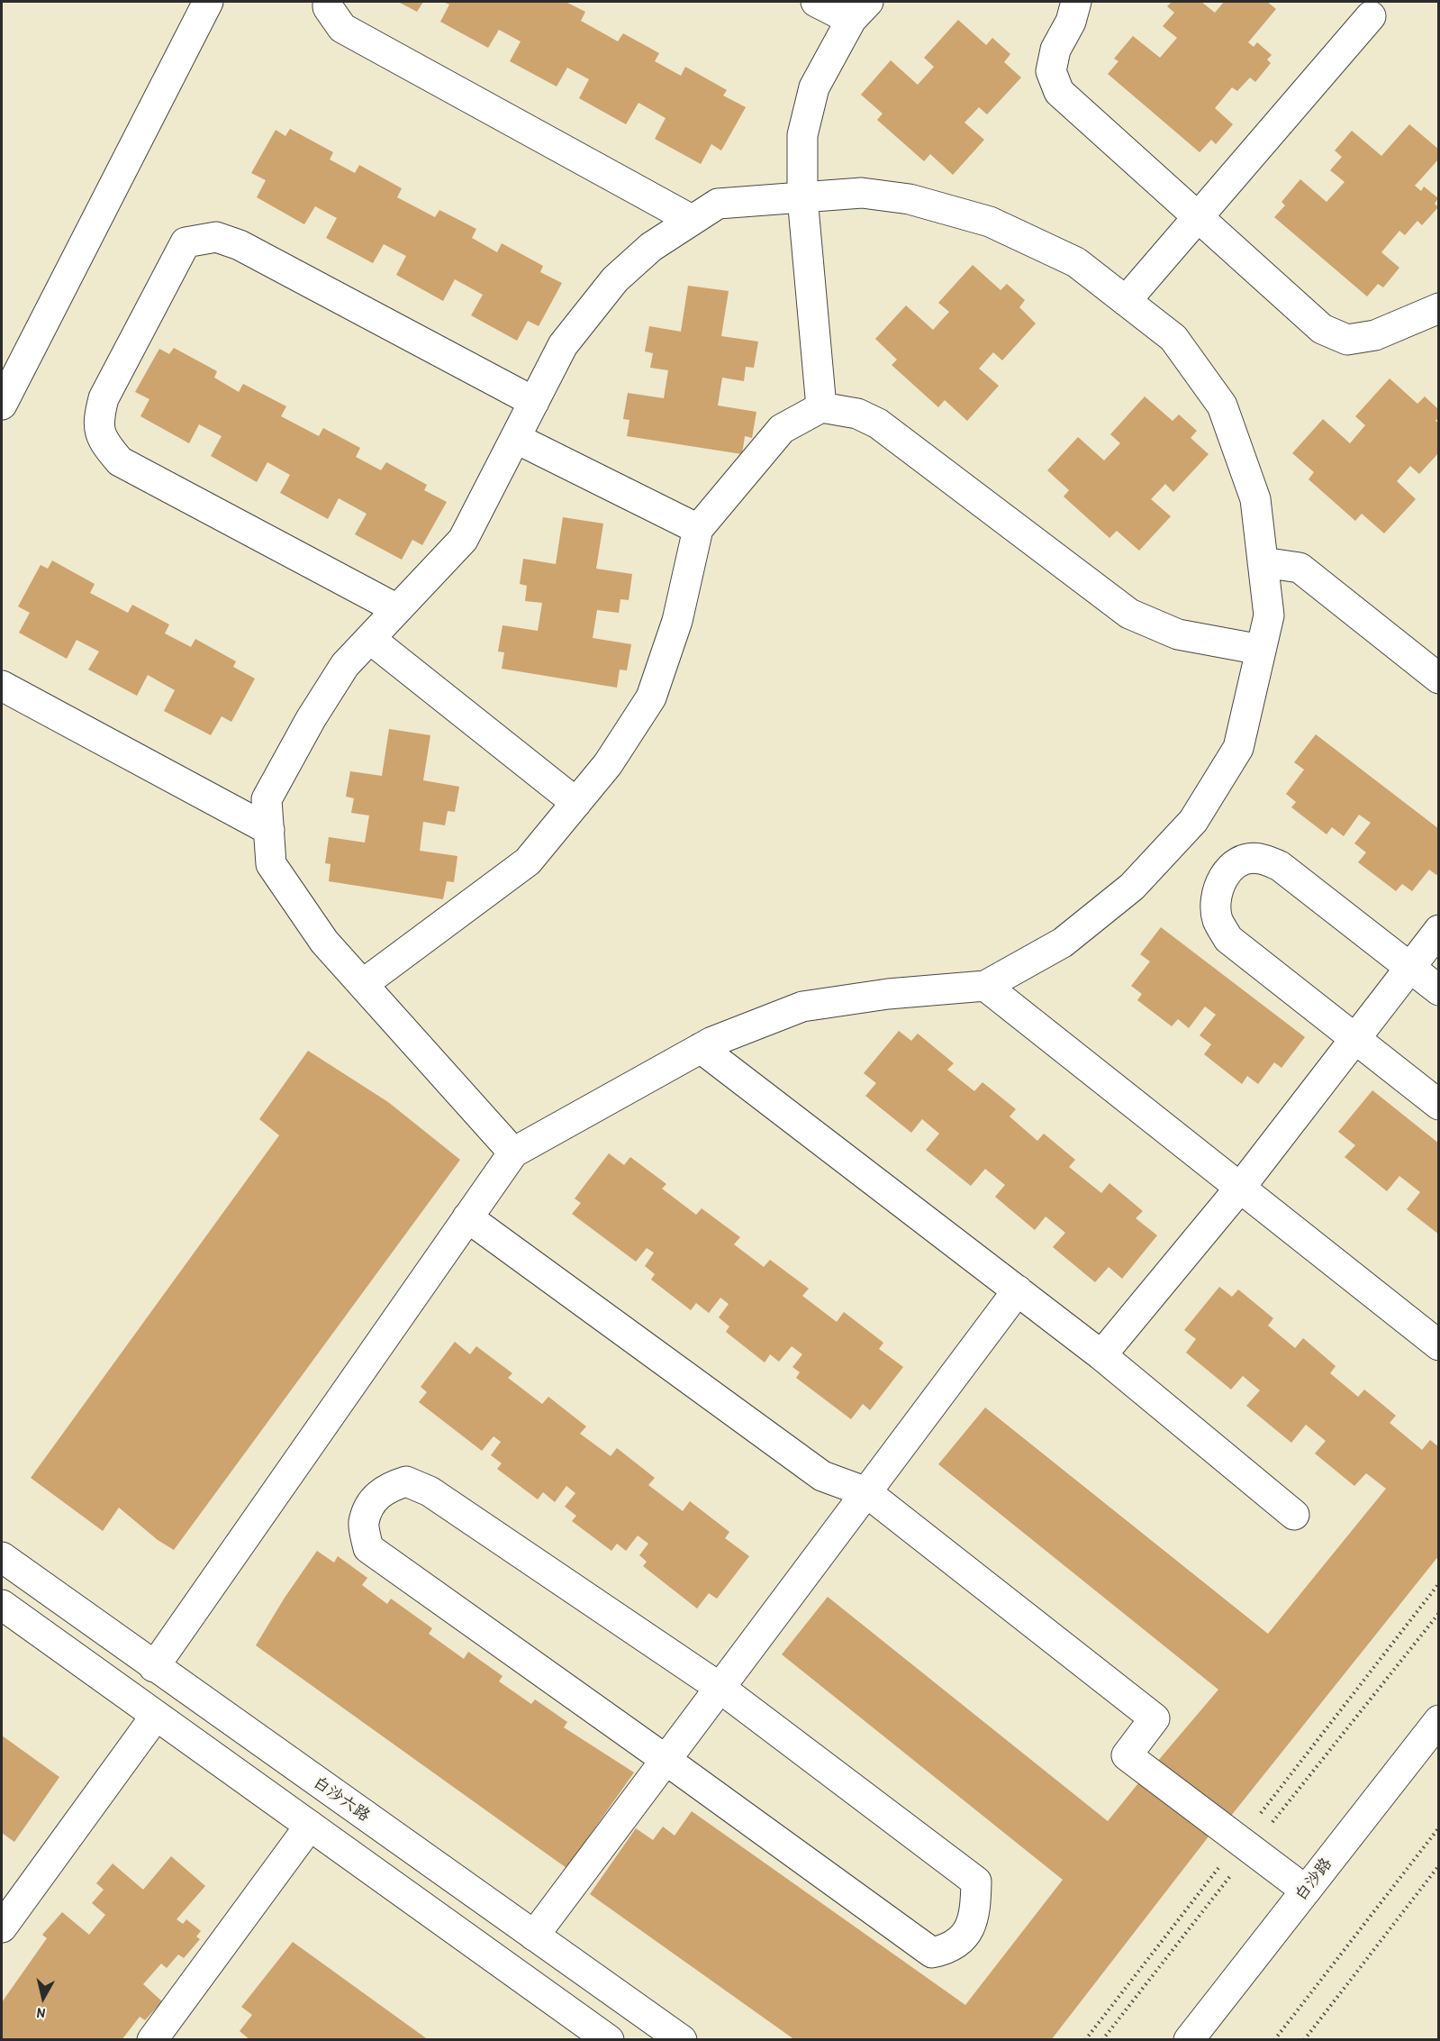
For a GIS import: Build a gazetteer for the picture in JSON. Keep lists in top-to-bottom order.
{
  "streets": {
    "street": ["白沙六路", "白沙路"]
  },
  "north": "bottom"
}
